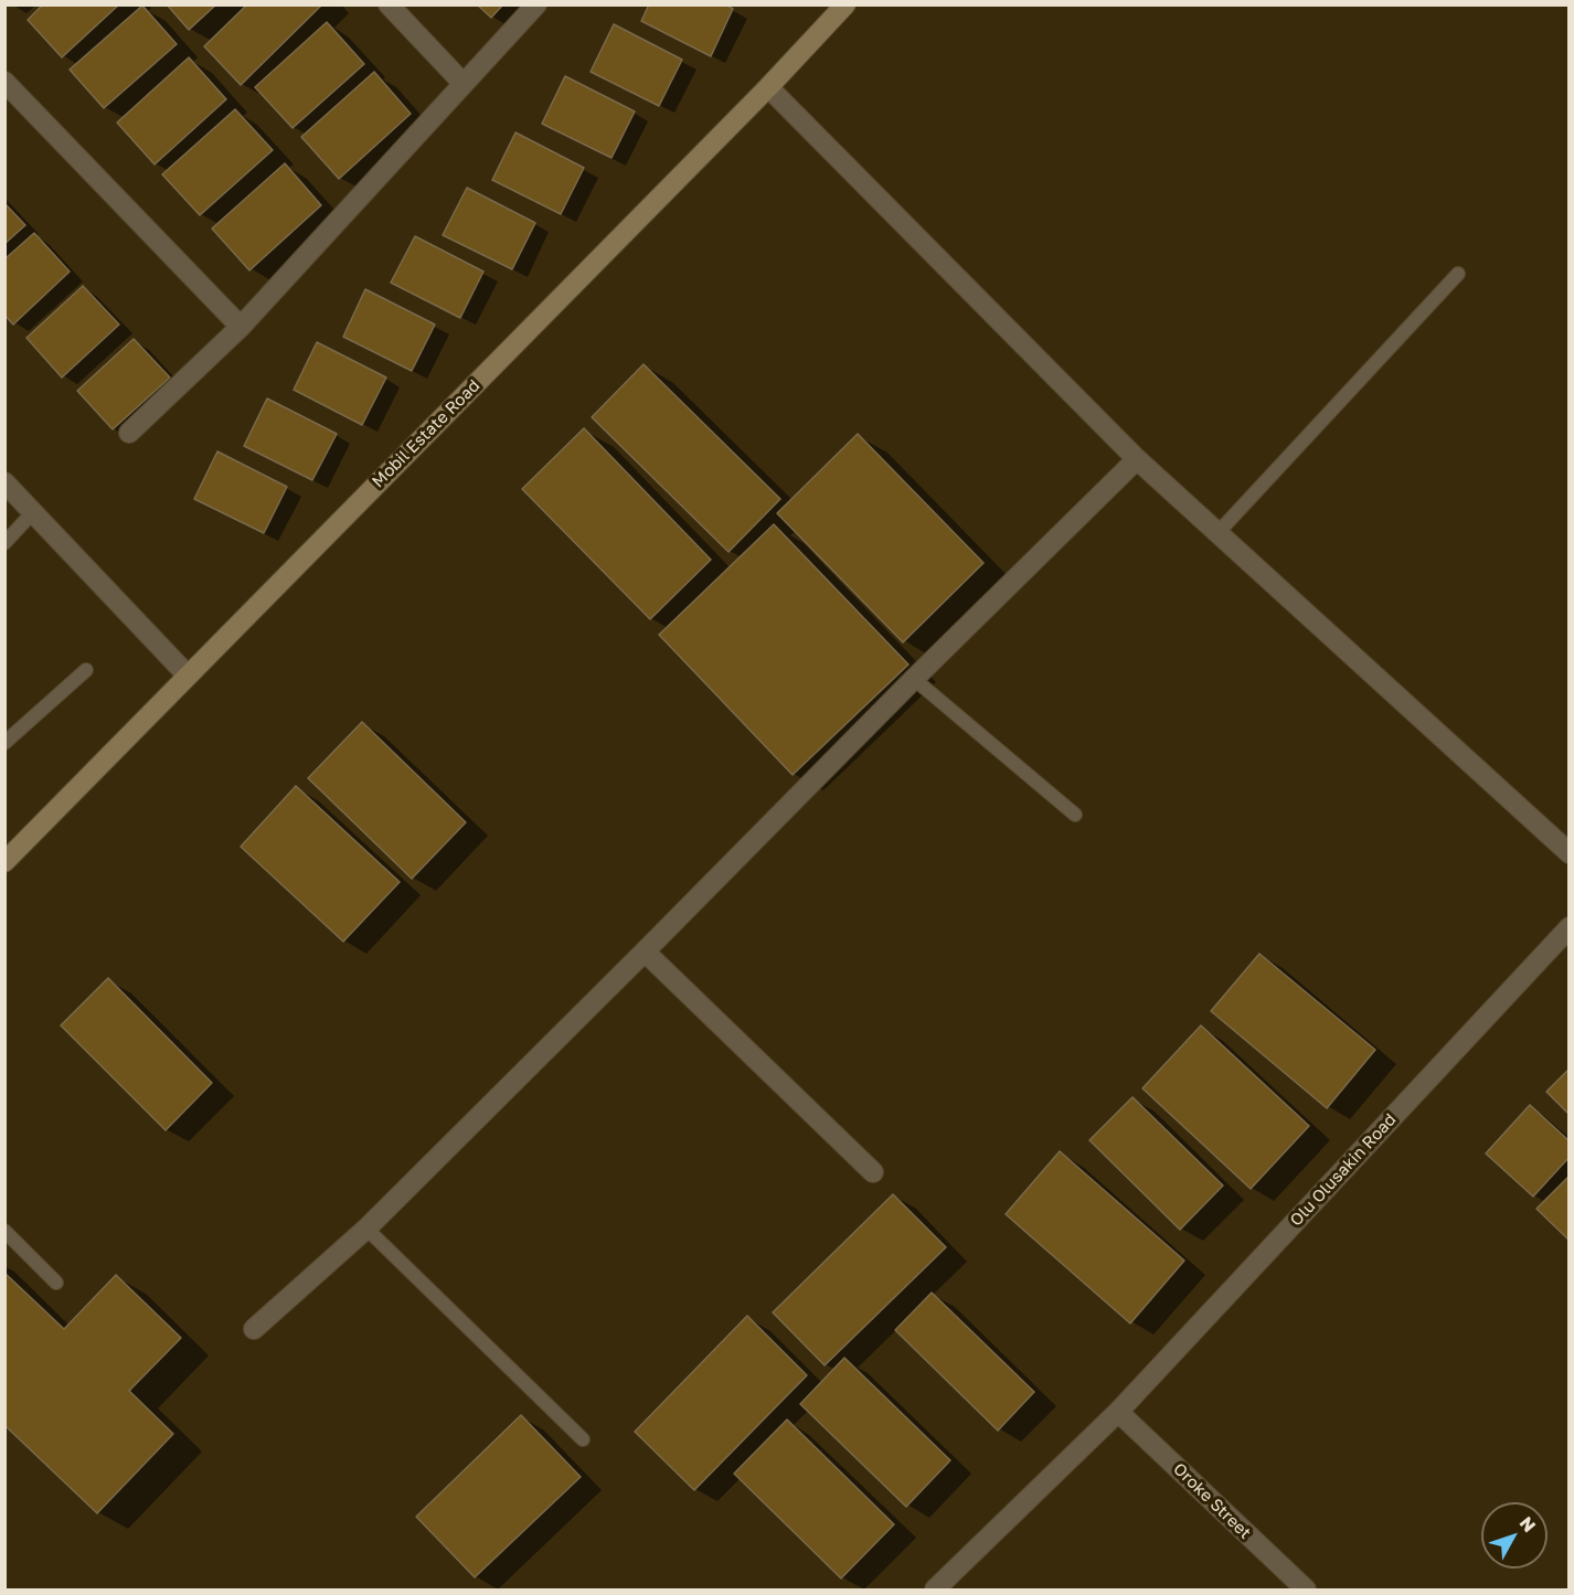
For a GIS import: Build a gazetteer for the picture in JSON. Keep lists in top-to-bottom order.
{
  "streets": {
    "main road": ["Mobil Estate Road"],
    "street": ["Olu Olusakin Road", "Oroke Street"]
  },
  "crossings": [
    ["Olu Olusakin Road", "Oroke Street"]
  ],
  "north": "top right"
}
